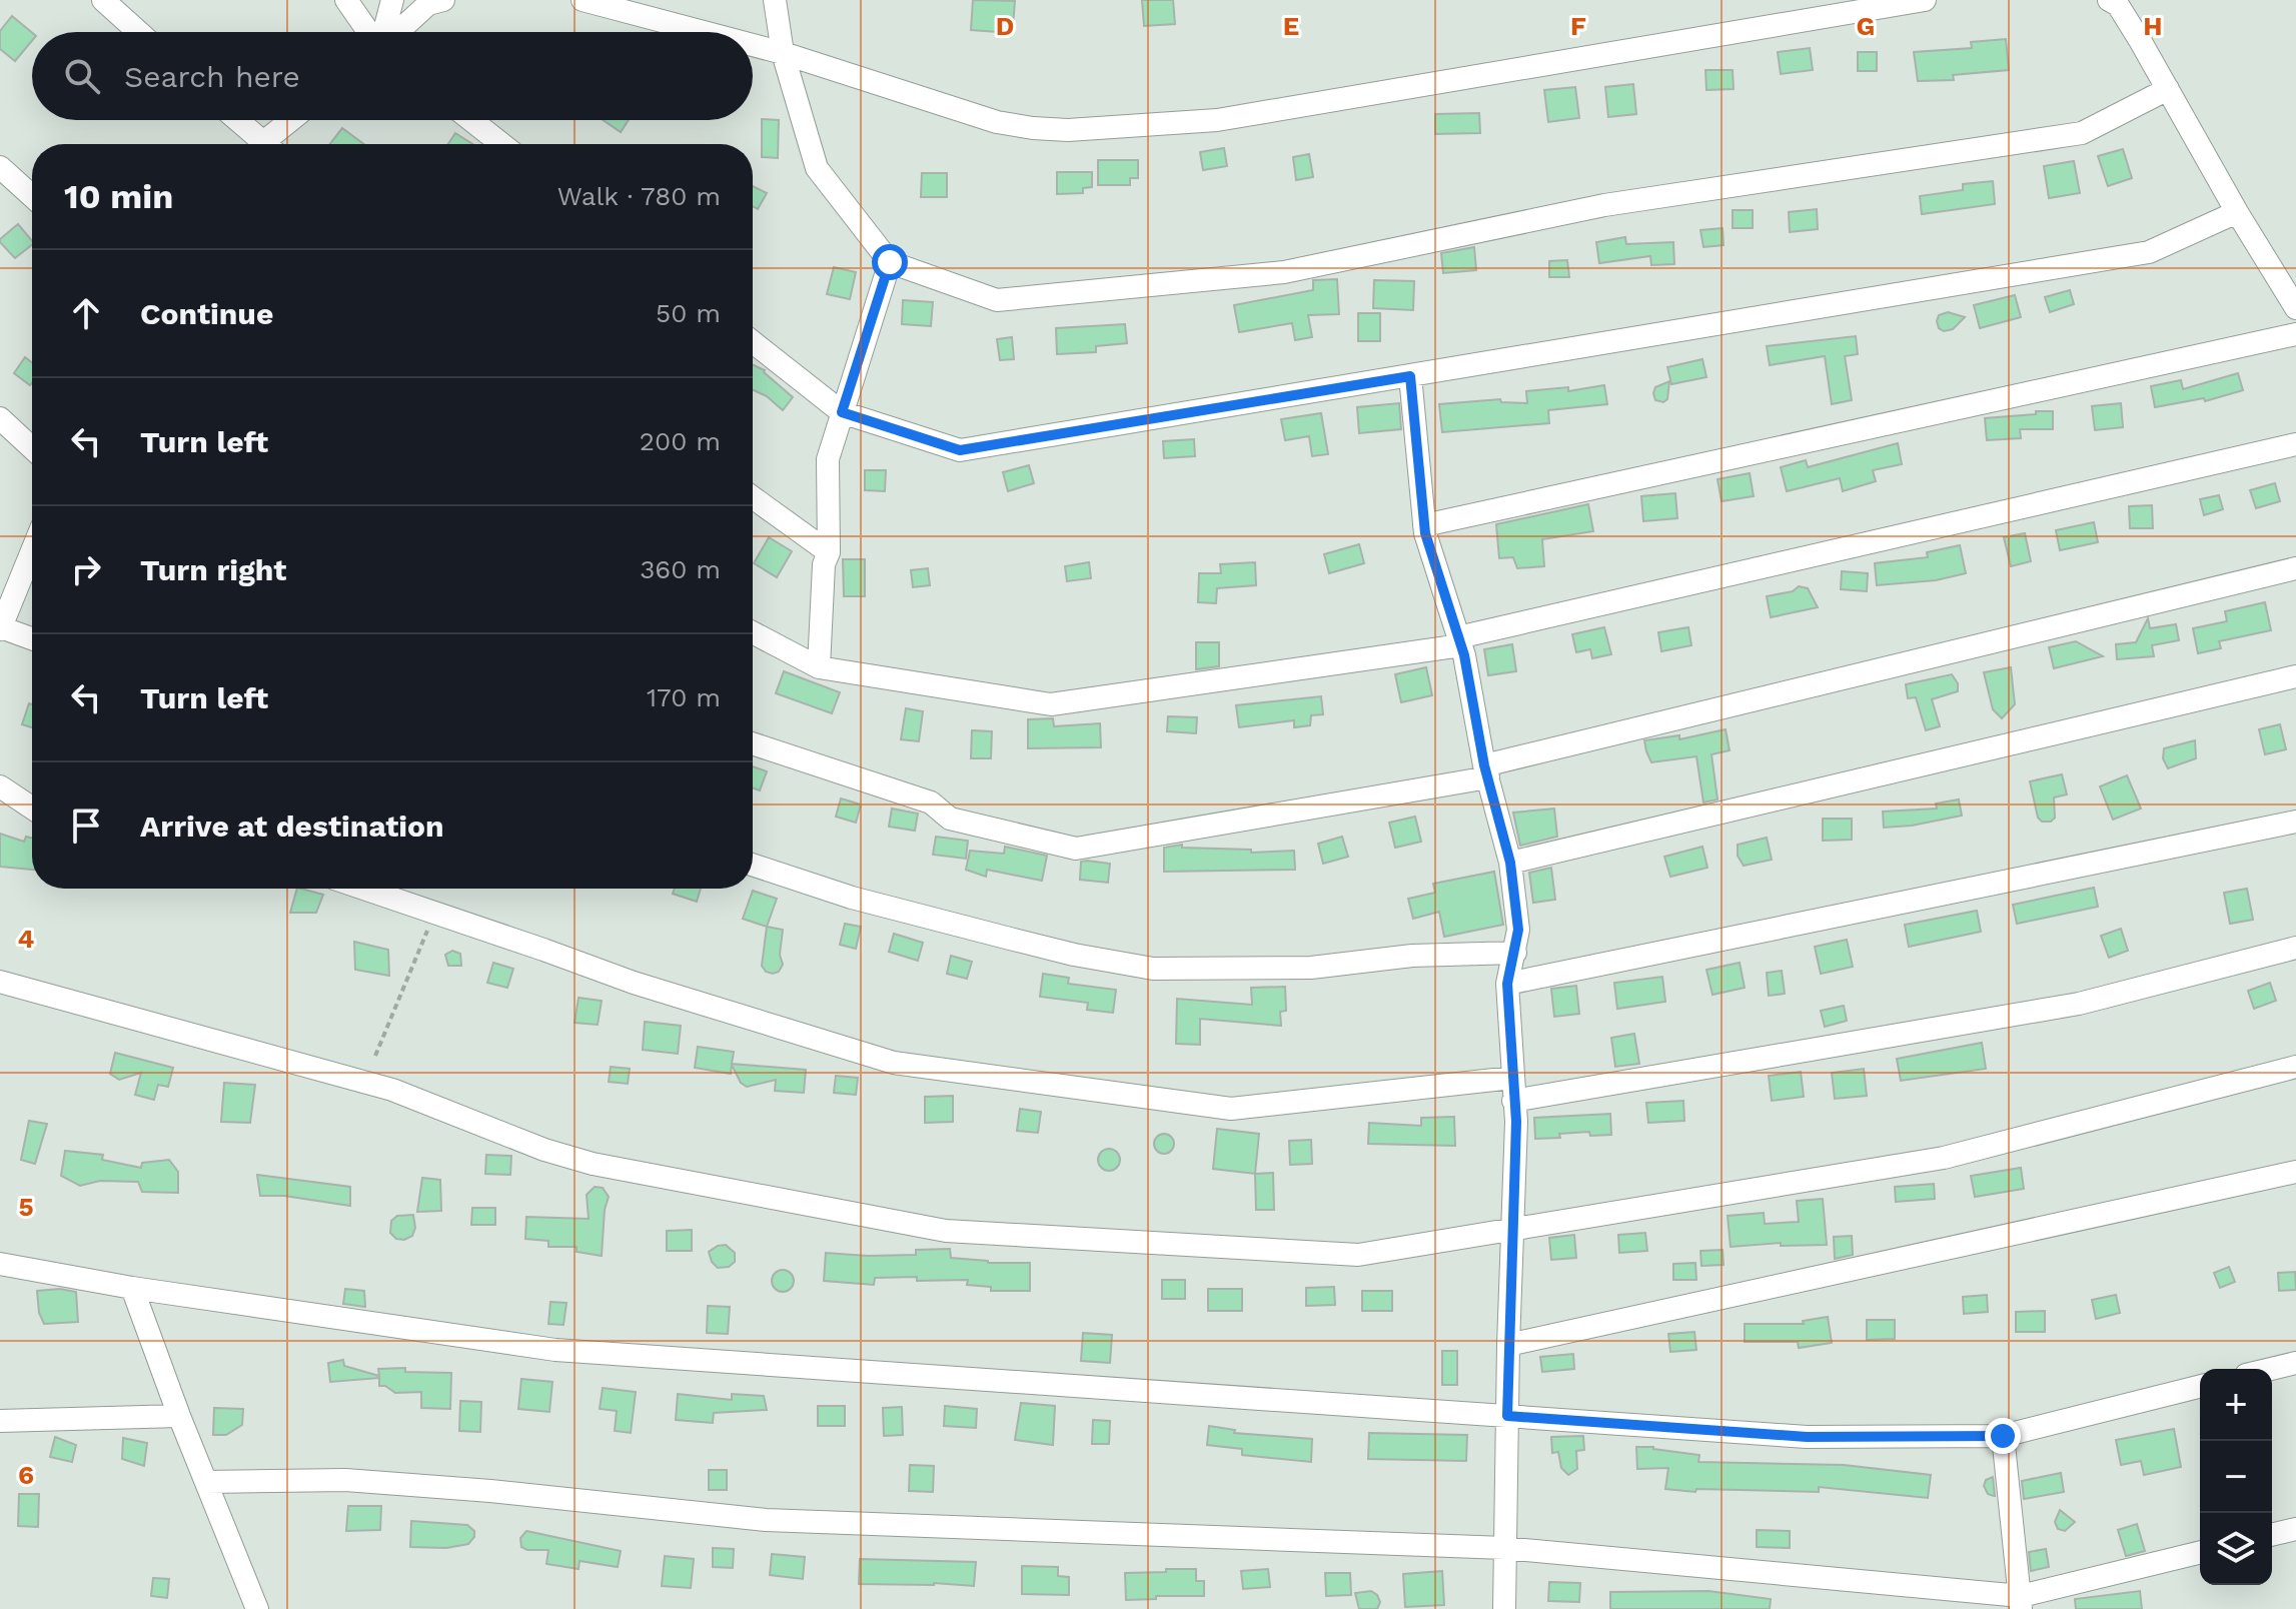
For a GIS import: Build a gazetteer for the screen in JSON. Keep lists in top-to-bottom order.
{
  "page": {
    "search": "Search here",
    "heading": ["10 min", "Walk · 780 m"],
    "list": [
      ["Continue", "50 m"],
      ["Turn left", "200 m"],
      ["Turn right", "360 m"],
      ["Turn left", "170 m"],
      "Arrive at destination"
    ],
    "map_buttons": ["+", "−"]
  },
  "grid": {
    "columns": [
      "D",
      "E",
      "F",
      "G",
      "H"
    ],
    "rows": ["4", "5", "6"]
  }
}
